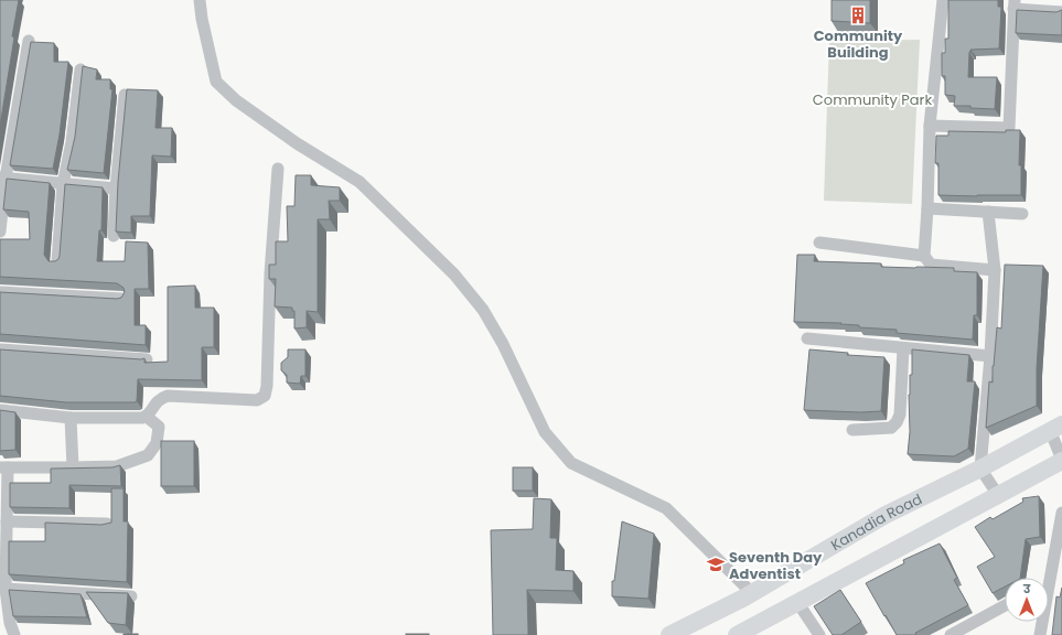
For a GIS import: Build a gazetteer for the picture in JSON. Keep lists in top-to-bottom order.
{
  "streets": {
    "main road": ["Kanadia Road"]
  },
  "parks": ["Community Park"],
  "places": {
    "building": ["Community Building"],
    "school or university": ["Seventh Day Adventist"]
  },
  "north": "top"
}
